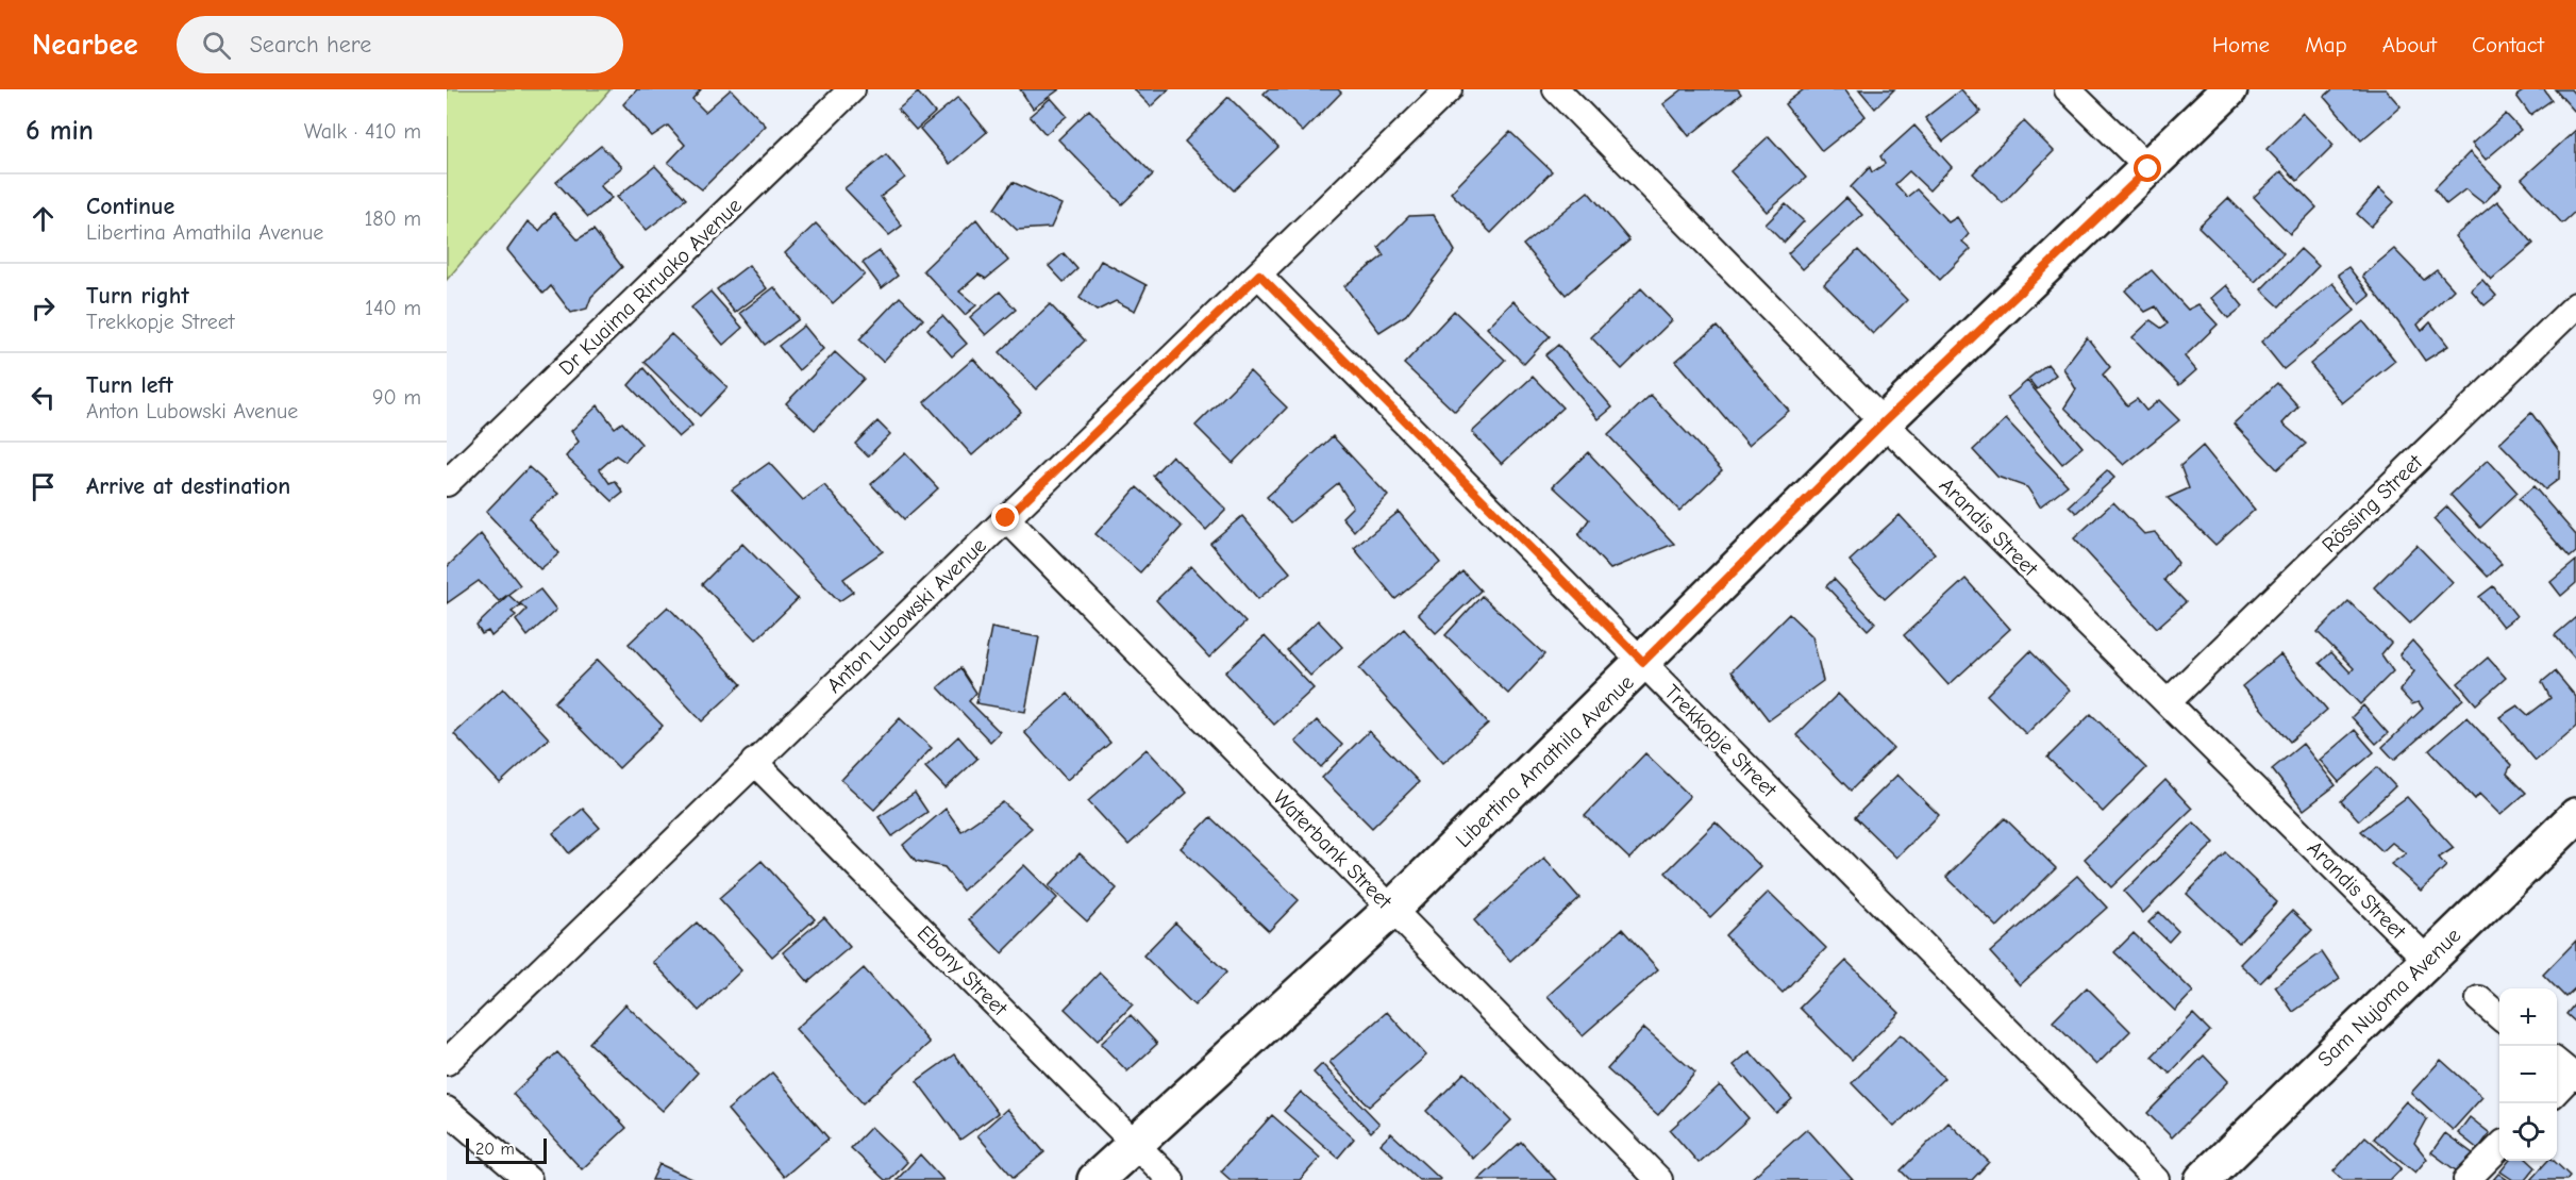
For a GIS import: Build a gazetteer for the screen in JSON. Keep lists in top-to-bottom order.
{
  "streets": {
    "main road": ["Libertina Amathila Avenue", "Sam Nujoma Avenue"],
    "street": [
      "Dr Kuaima Riruako Avenue",
      "Rössing Street",
      "Arandis Street",
      "Anton Lubowski Avenue",
      "Trekkopje Street",
      "Waterbank Street",
      "Ebony Street"
    ]
  },
  "crossings": [
    ["Rössing Street", "Arandis Street"],
    ["Arandis Street", "Libertina Amathila Avenue"],
    ["Arandis Street", "Sam Nujoma Avenue"],
    ["Anton Lubowski Avenue", "Trekkopje Street"],
    ["Anton Lubowski Avenue", "Waterbank Street"],
    ["Anton Lubowski Avenue", "Ebony Street"],
    ["Trekkopje Street", "Libertina Amathila Avenue"],
    ["Libertina Amathila Avenue", "Waterbank Street"],
    ["Libertina Amathila Avenue", "Ebony Street"]
  ],
  "scale_bar": "20 m",
  "page": {
    "header": "Nearbee",
    "search": "Search here",
    "nav": [
      "Home",
      "Map",
      "About",
      "Contact"
    ],
    "heading": ["6 min", "Walk · 410 m"],
    "list": [
      ["Continue", "Libertina Amathila Avenue", "180 m"],
      ["Turn right", "Trekkopje Street", "140 m"],
      ["Turn left", "Anton Lubowski Avenue", "90 m"],
      "Arrive at destination"
    ],
    "map_buttons": ["+", "−"],
    "scale": "20 m"
  }
}
